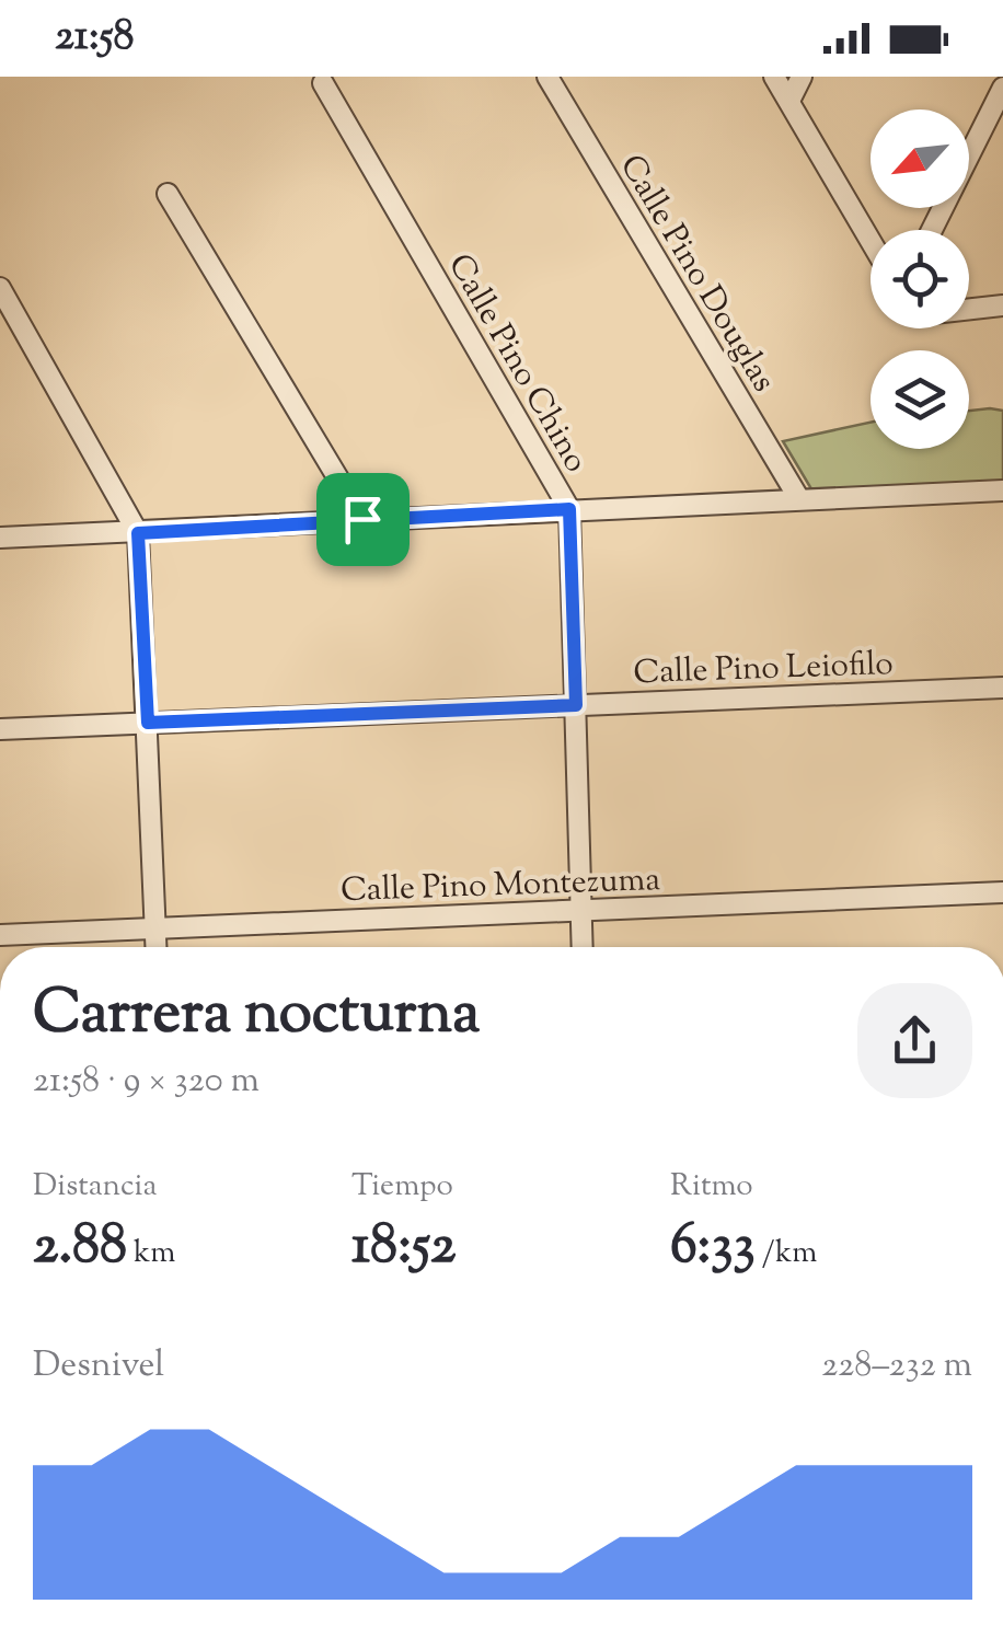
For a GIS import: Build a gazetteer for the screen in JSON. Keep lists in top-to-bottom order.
{
  "streets": {
    "street": [
      "Calle Pino Douglas",
      "Calle Pino Chino",
      "Calle Pino Leiofilo",
      "Calle Pino Montezuma"
    ]
  },
  "crossings": [
    ["Calle Pino Chino", "Calle Pino Leiofilo"],
    ["Calle Pino Chino", "Calle Pino Montezuma"]
  ],
  "north": "bottom left",
  "page": {
    "status": "21:58",
    "heading": ["Carrera nocturna", "21:58 · 9 × 320 m"],
    "stats": [
      ["Distancia", "2.88 km"],
      ["Tiempo", "18:52"],
      ["Ritmo", "6:33 /km"]
    ],
    "chart": ["Desnivel", "228–232 m"]
  }
}
